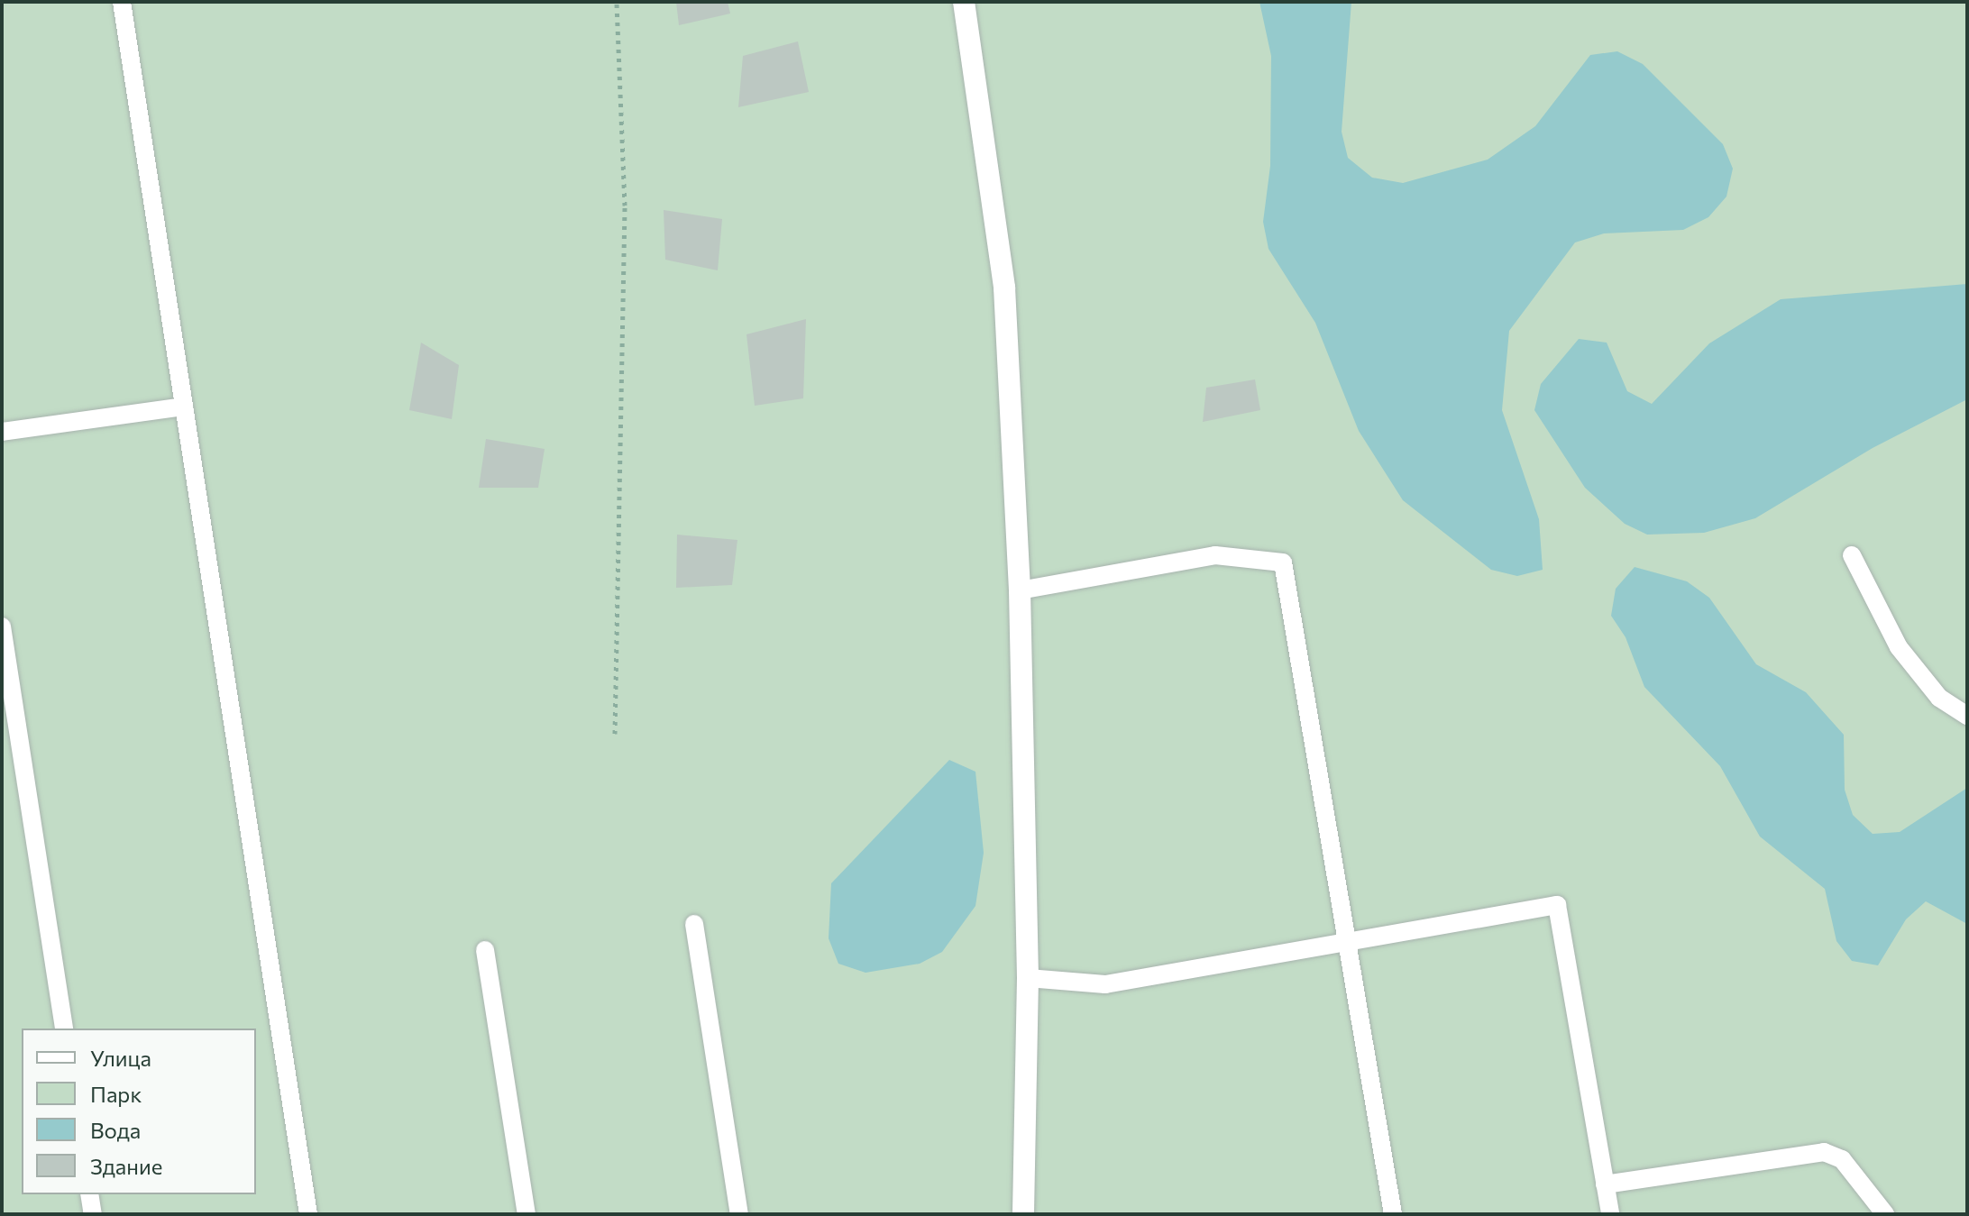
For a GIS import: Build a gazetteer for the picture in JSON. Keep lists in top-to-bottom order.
{
  "legend": [
    "Улица",
    "Парк",
    "Вода",
    "Здание"
  ]
}
